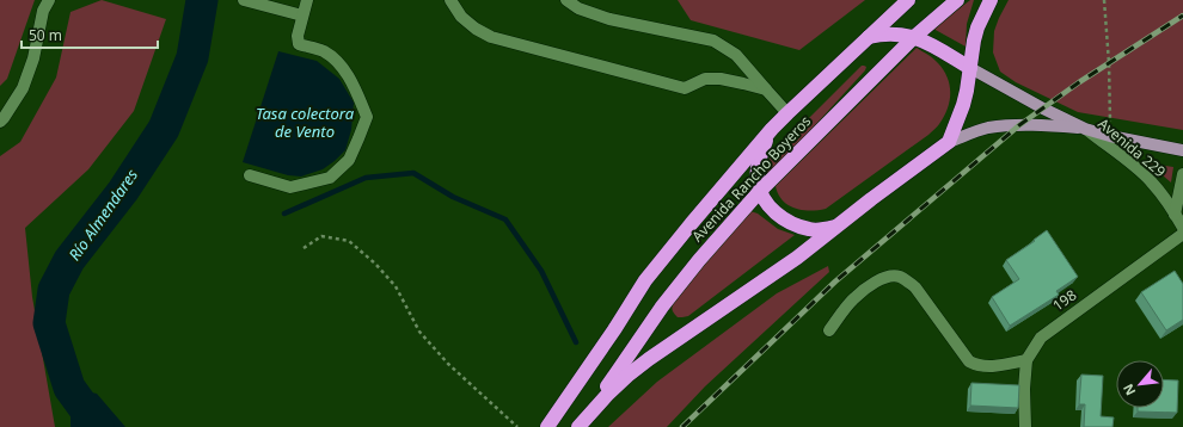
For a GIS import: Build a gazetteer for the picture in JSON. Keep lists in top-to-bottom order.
{
  "streets": {
    "highway": ["Avenida Rancho Boyeros"],
    "street": ["Avenida 229", "198"]
  },
  "water": ["Tasa colectora de Vento", "Río Almendares"],
  "scale_bar": "50 m",
  "north": "bottom left"
}
